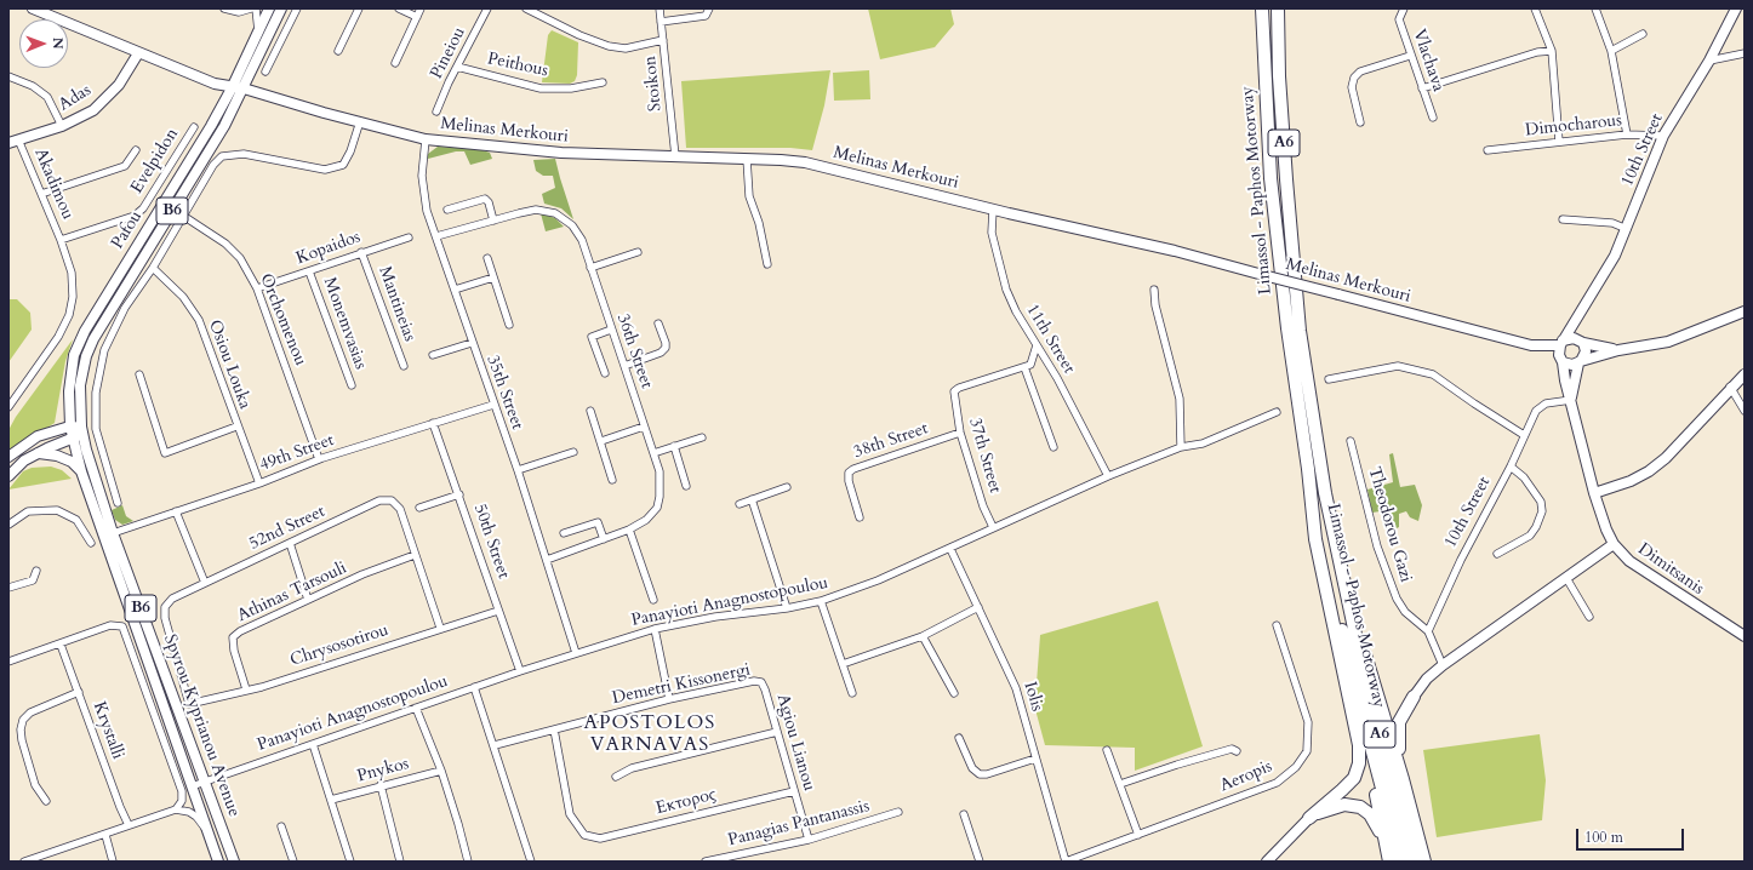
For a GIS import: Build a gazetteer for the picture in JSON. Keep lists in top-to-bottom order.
{
  "streets": {
    "highway": ["A6", "Limassol - Paphos Motorway"],
    "main road": [
      "Adas",
      "Melinas Merkouri",
      "10th Street",
      "B6",
      "Pafou",
      "Dimitsanis",
      "Spyrou Kyprianou Avenue"
    ],
    "street": [
      "Pineiou",
      "Vlachava",
      "Peithous",
      "Stoikon",
      "Dimocharous",
      "Evelpidon",
      "Akadimou",
      "Kopaidos",
      "Mantineias",
      "Orchomenou",
      "Monemvasias",
      "11th Street",
      "36th Street",
      "Osiou Louka",
      "35th Street",
      "38th Street",
      "49th Street",
      "37th Street",
      "Theodorou Gazi",
      "52nd Street",
      "50th Street",
      "Athinas Tarsouli",
      "Panayioti Anagnostopoulou",
      "Chrysosotirou",
      "Demetri Kissonergi",
      "Iolis",
      "Krystalli",
      "Agiou Lianou",
      "Pnykos",
      "Aeropis",
      "Εκτορος",
      "Panagias Pantanassis"
    ]
  },
  "crossings": [
    ["Pineiou", "Peithous"],
    ["Stoikon", "Melinas Merkouri"],
    ["Adas", "Melinas Merkouri"],
    ["Adas", "Akadimou"],
    ["Dimocharous", "10th Street"],
    ["Melinas Merkouri", "10th Street"],
    ["Melinas Merkouri", "Pafou"],
    ["Melinas Merkouri", "11th Street"],
    ["Melinas Merkouri", "35th Street"],
    ["Melinas Merkouri", "Dimitsanis"],
    ["A6", "Limassol - Paphos Motorway"],
    ["10th Street", "Theodorou Gazi"],
    ["10th Street", "Dimitsanis"],
    ["Evelpidon", "Akadimou"],
    ["Pafou", "Spyrou Kyprianou Avenue"],
    ["Kopaidos", "Mantineias"],
    ["Kopaidos", "Orchomenou"],
    ["Kopaidos", "Monemvasias"],
    ["Orchomenou", "49th Street"],
    ["11th Street", "Panayioti Anagnostopoulou"],
    ["36th Street", "35th Street"],
    ["Osiou Louka", "49th Street"],
    ["35th Street", "49th Street"],
    ["35th Street", "Panayioti Anagnostopoulou"],
    ["38th Street", "37th Street"],
    ["49th Street", "50th Street"],
    ["49th Street", "Spyrou Kyprianou Avenue"],
    ["37th Street", "Panayioti Anagnostopoulou"],
    ["52nd Street", "Athinas Tarsouli"],
    ["52nd Street", "Chrysosotirou"],
    ["50th Street", "Panayioti Anagnostopoulou"],
    ["50th Street", "Chrysosotirou"],
    ["Athinas Tarsouli", "Chrysosotirou"],
    ["Panayioti Anagnostopoulou", "Iolis"],
    ["Panayioti Anagnostopoulou", "Spyrou Kyprianou Avenue"],
    ["Demetri Kissonergi", "Agiou Lianou"],
    ["Demetri Kissonergi", "Εκτορος"],
    ["Iolis", "Aeropis"],
    ["Agiou Lianou", "Εκτορος"],
    ["Agiou Lianou", "Panagias Pantanassis"]
  ],
  "districts": ["APOSTOLOS VARNAVAS"],
  "scale_bar": "100 m",
  "north": "right"
}
